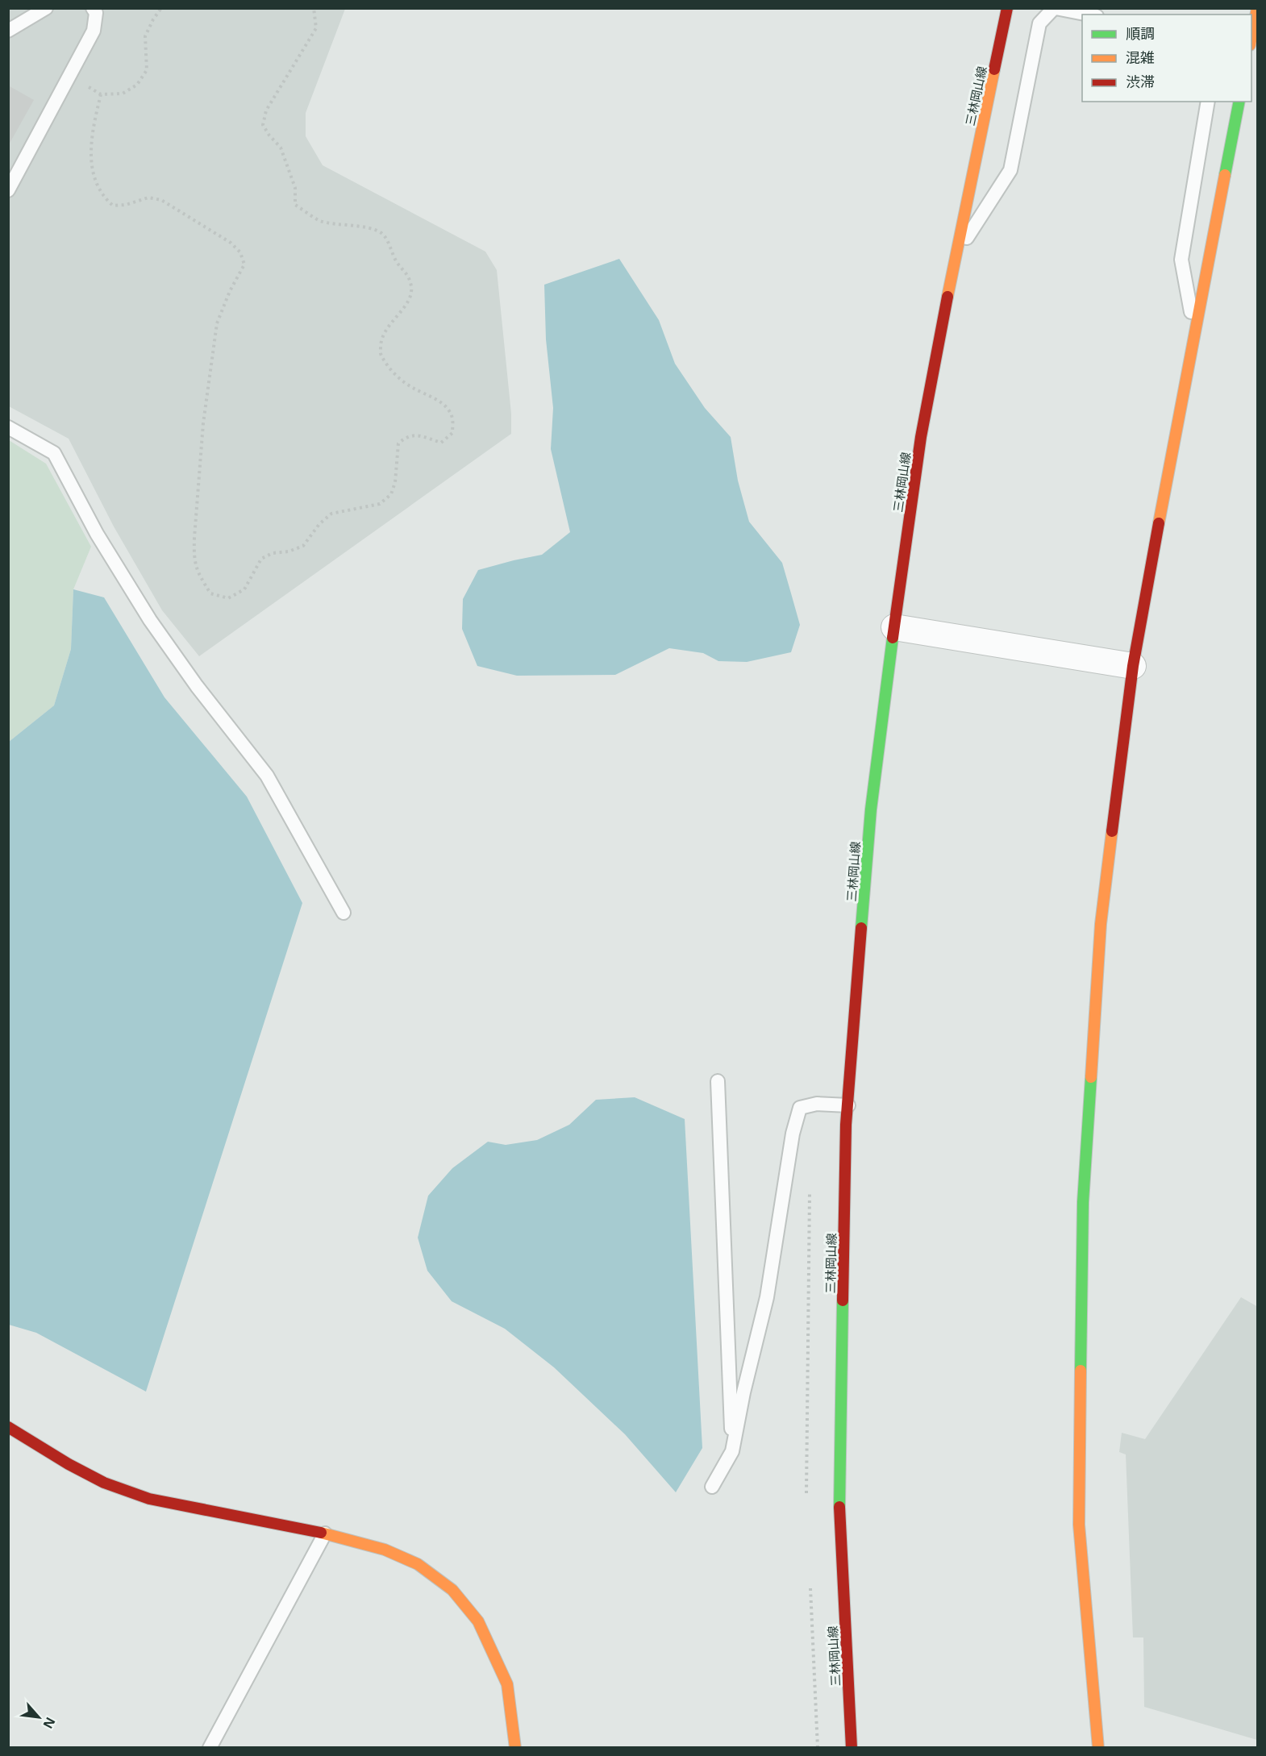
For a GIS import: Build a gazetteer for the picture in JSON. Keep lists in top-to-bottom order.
{
  "streets": {
    "main road": ["三林岡山線"]
  },
  "legend": ["順調", "混雑", "渋滞"],
  "north": "bottom right"
}
